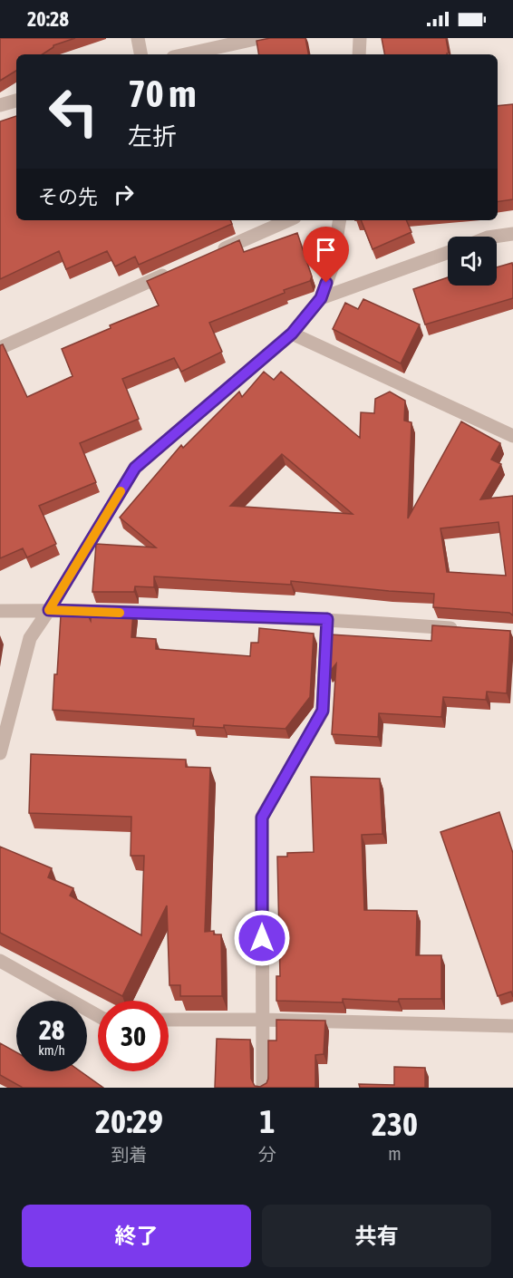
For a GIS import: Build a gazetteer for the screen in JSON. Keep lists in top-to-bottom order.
{
  "page": {
    "status": "20:28",
    "turn": ["70 m", "左折"],
    "then": "その先",
    "speed": "28 km/h",
    "limit": "30",
    "eta": [
      "20:29",
      "到着",
      "1",
      "分",
      "230",
      "m"
    ],
    "buttons": ["終了", "共有"]
  }
}
